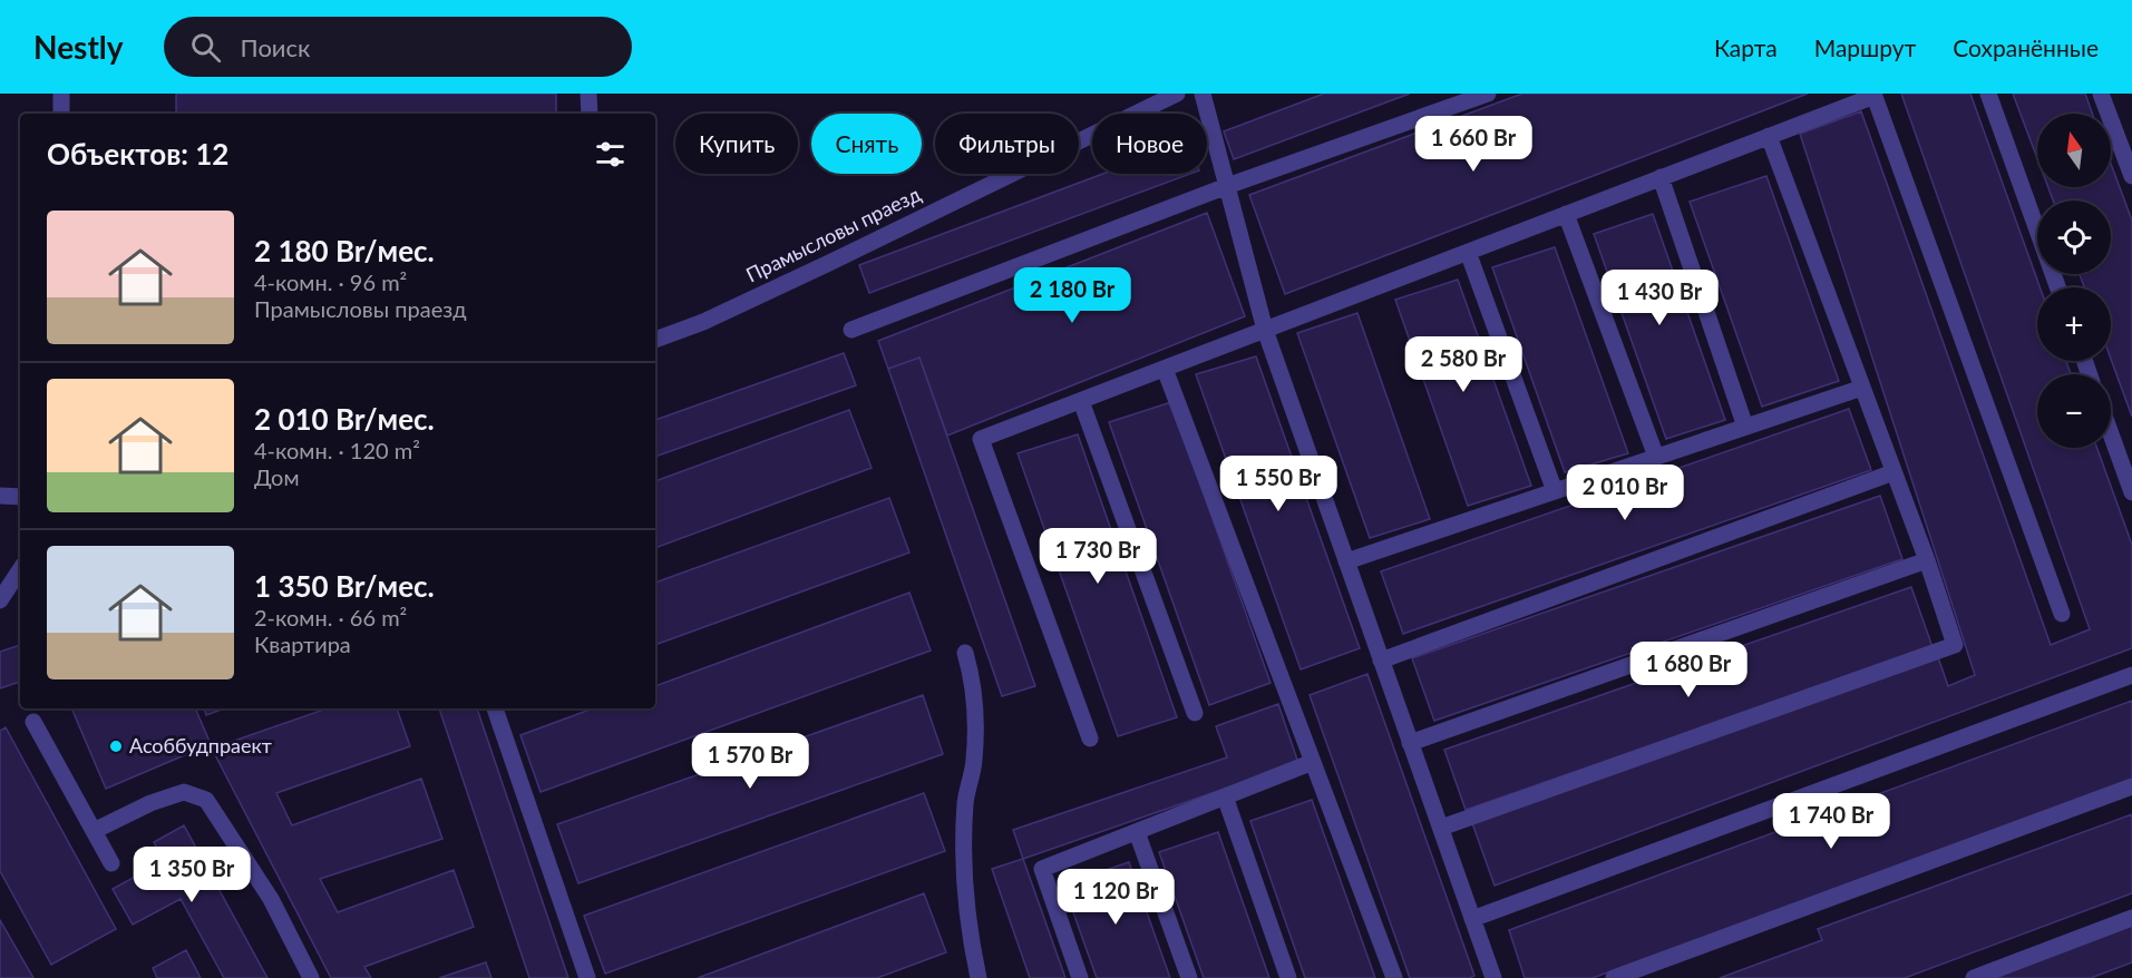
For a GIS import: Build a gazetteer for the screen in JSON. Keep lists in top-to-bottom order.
{
  "streets": {
    "street": ["Прамысловы праезд"]
  },
  "places": ["Асоббудпраект"],
  "north": "top",
  "page": {
    "header": "Nestly",
    "search": "Поиск",
    "nav": ["Карта", "Маршрут", "Сохранённые"],
    "map_buttons": ["+", "−"],
    "chip": [
      "Купить",
      "Снять",
      "Фильтры",
      "Новое"
    ],
    "heading": "Объектов: 12",
    "price": [
      "1 660 Br",
      "2 180 Br",
      "1 430 Br",
      "2 580 Br",
      "1 550 Br",
      "2 010 Br",
      "1 730 Br",
      "1 680 Br",
      "1 570 Br",
      "1 740 Br",
      "1 350 Br",
      "1 120 Br"
    ],
    "list": [
      {
        "name": "2 180 Br/мес.",
        "note": "4-комн. · 96 m² · Прамысловы праезд"
      },
      {
        "name": "2 010 Br/мес.",
        "note": "4-комн. · 120 m² · Дом"
      },
      {
        "name": "1 350 Br/мес.",
        "note": "2-комн. · 66 m² · Квартира"
      }
    ]
  }
}
